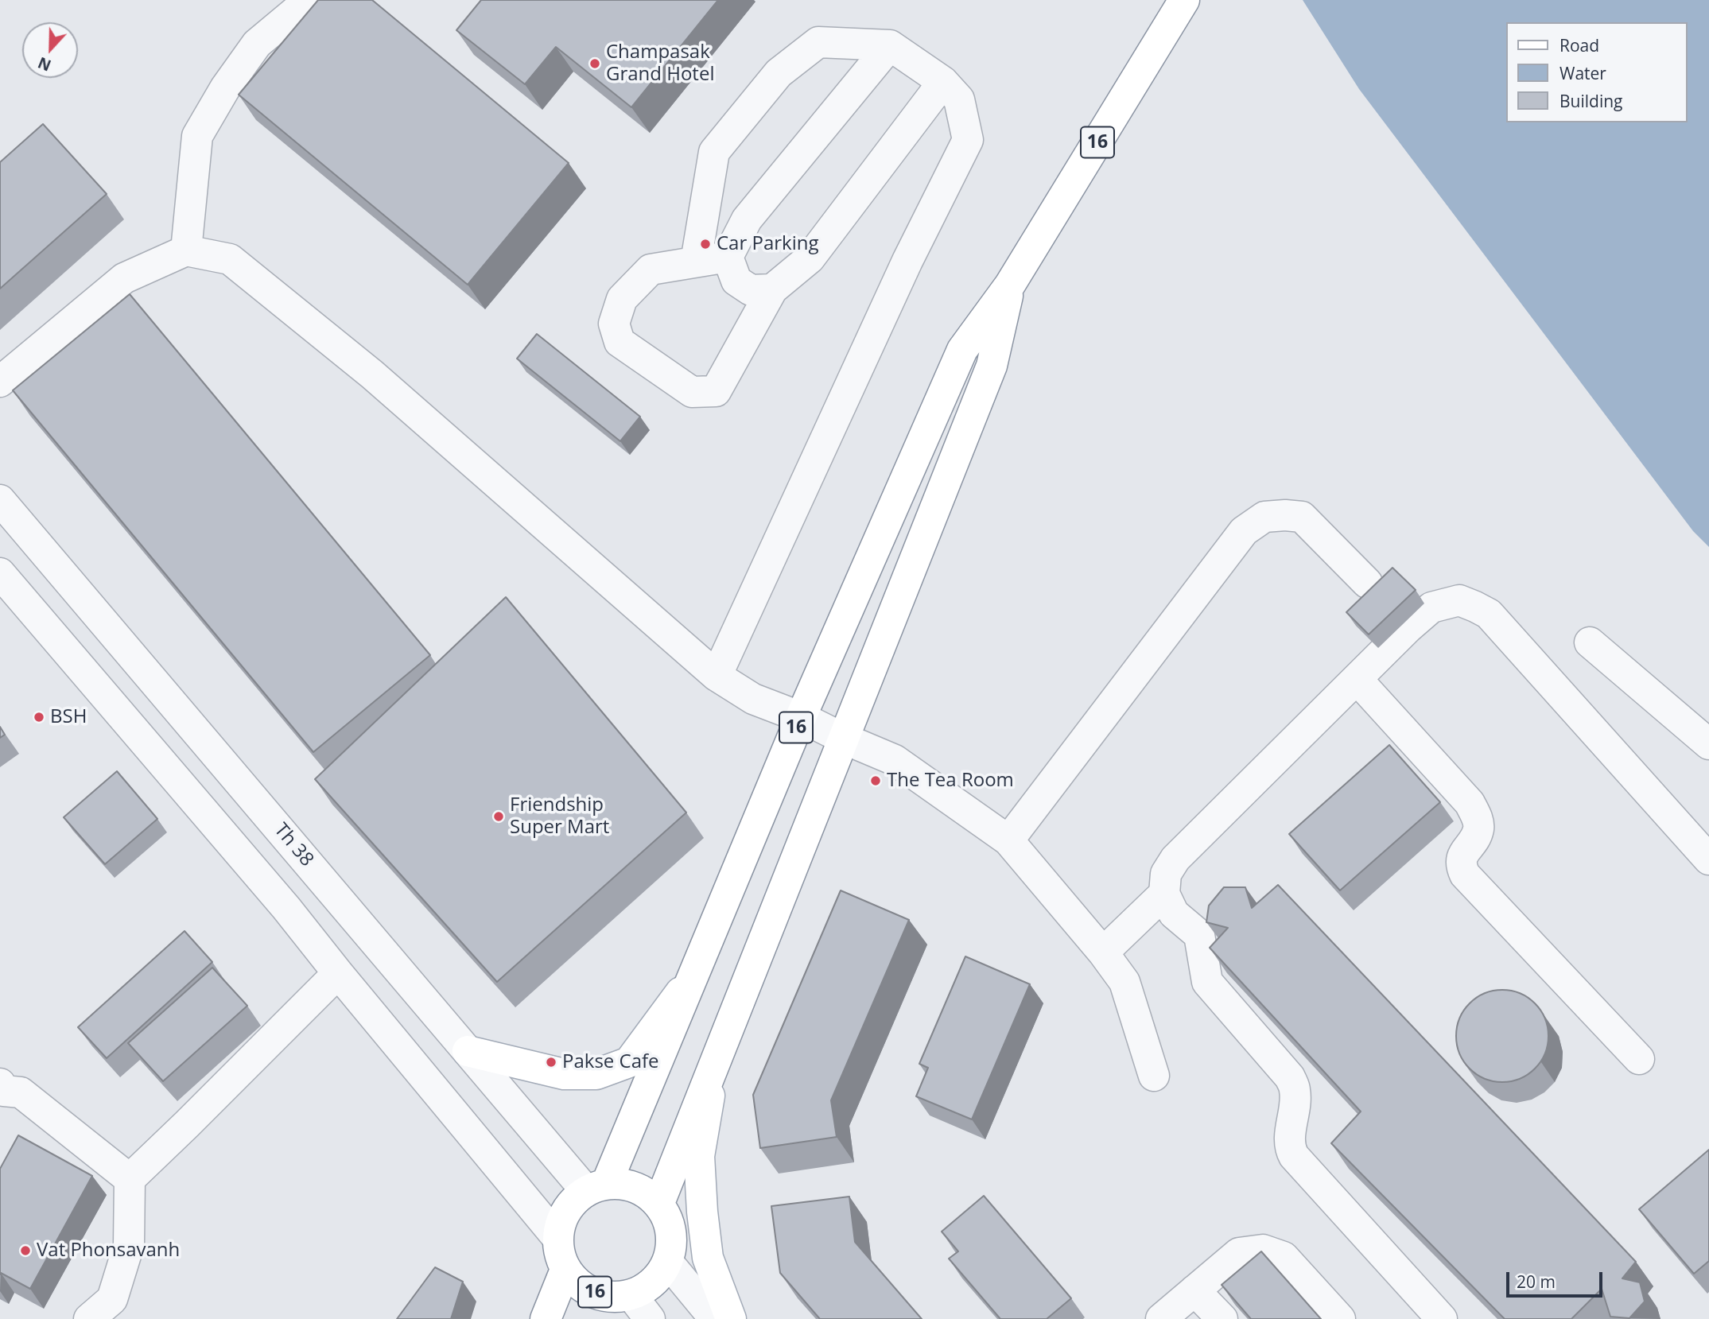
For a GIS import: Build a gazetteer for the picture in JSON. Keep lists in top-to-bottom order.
{
  "streets": {
    "main road": ["16"],
    "street": ["Th 38"]
  },
  "crossings": [
    ["16", "Th 38"]
  ],
  "places": [
    "Champasak Grand Hotel",
    "Car Parking",
    "BSH",
    "The Tea Room",
    "Friendship Super Mart",
    "Pakse Cafe",
    "Vat Phonsavanh"
  ],
  "legend": ["Road", "Water", "Building"],
  "scale_bar": "20 m",
  "north": "bottom"
}
